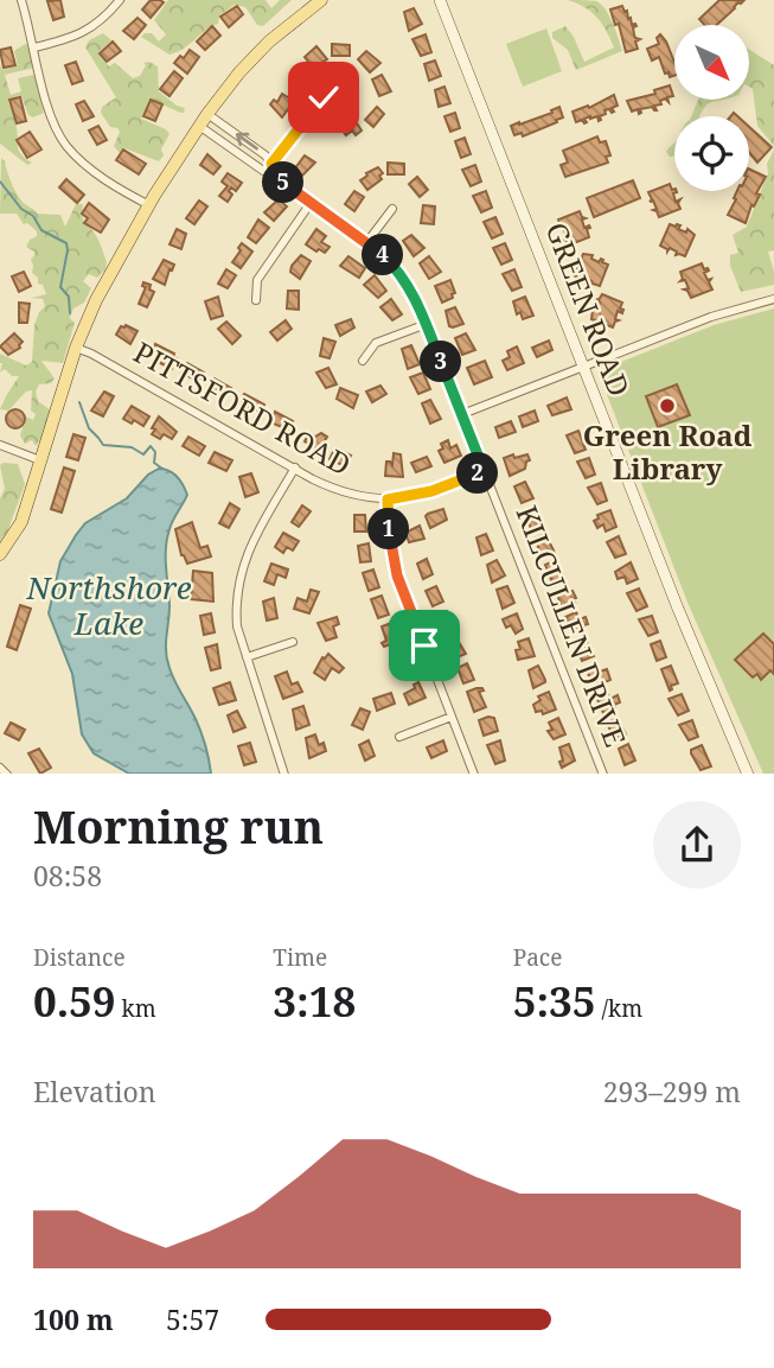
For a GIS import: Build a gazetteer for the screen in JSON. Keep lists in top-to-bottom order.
{
  "streets": {
    "street": ["GREEN ROAD", "PITTSFORD ROAD", "KILCULLEN DRIVE"]
  },
  "crossings": [
    ["PITTSFORD ROAD", "KILCULLEN DRIVE"]
  ],
  "water": ["Northshore Lake"],
  "places": ["Green Road Library"],
  "north": "bottom right",
  "page": {
    "pins": [
      "5",
      "4",
      "3",
      "2",
      "1"
    ],
    "heading": ["Morning run", "08:58"],
    "stats": [
      ["Distance", "0.59 km"],
      ["Time", "3:18"],
      ["Pace", "5:35 /km"]
    ],
    "chart": ["Elevation", "293–299 m"],
    "list": [
      {
        "name": "100 m",
        "note": "5:57"
      }
    ]
  }
}
